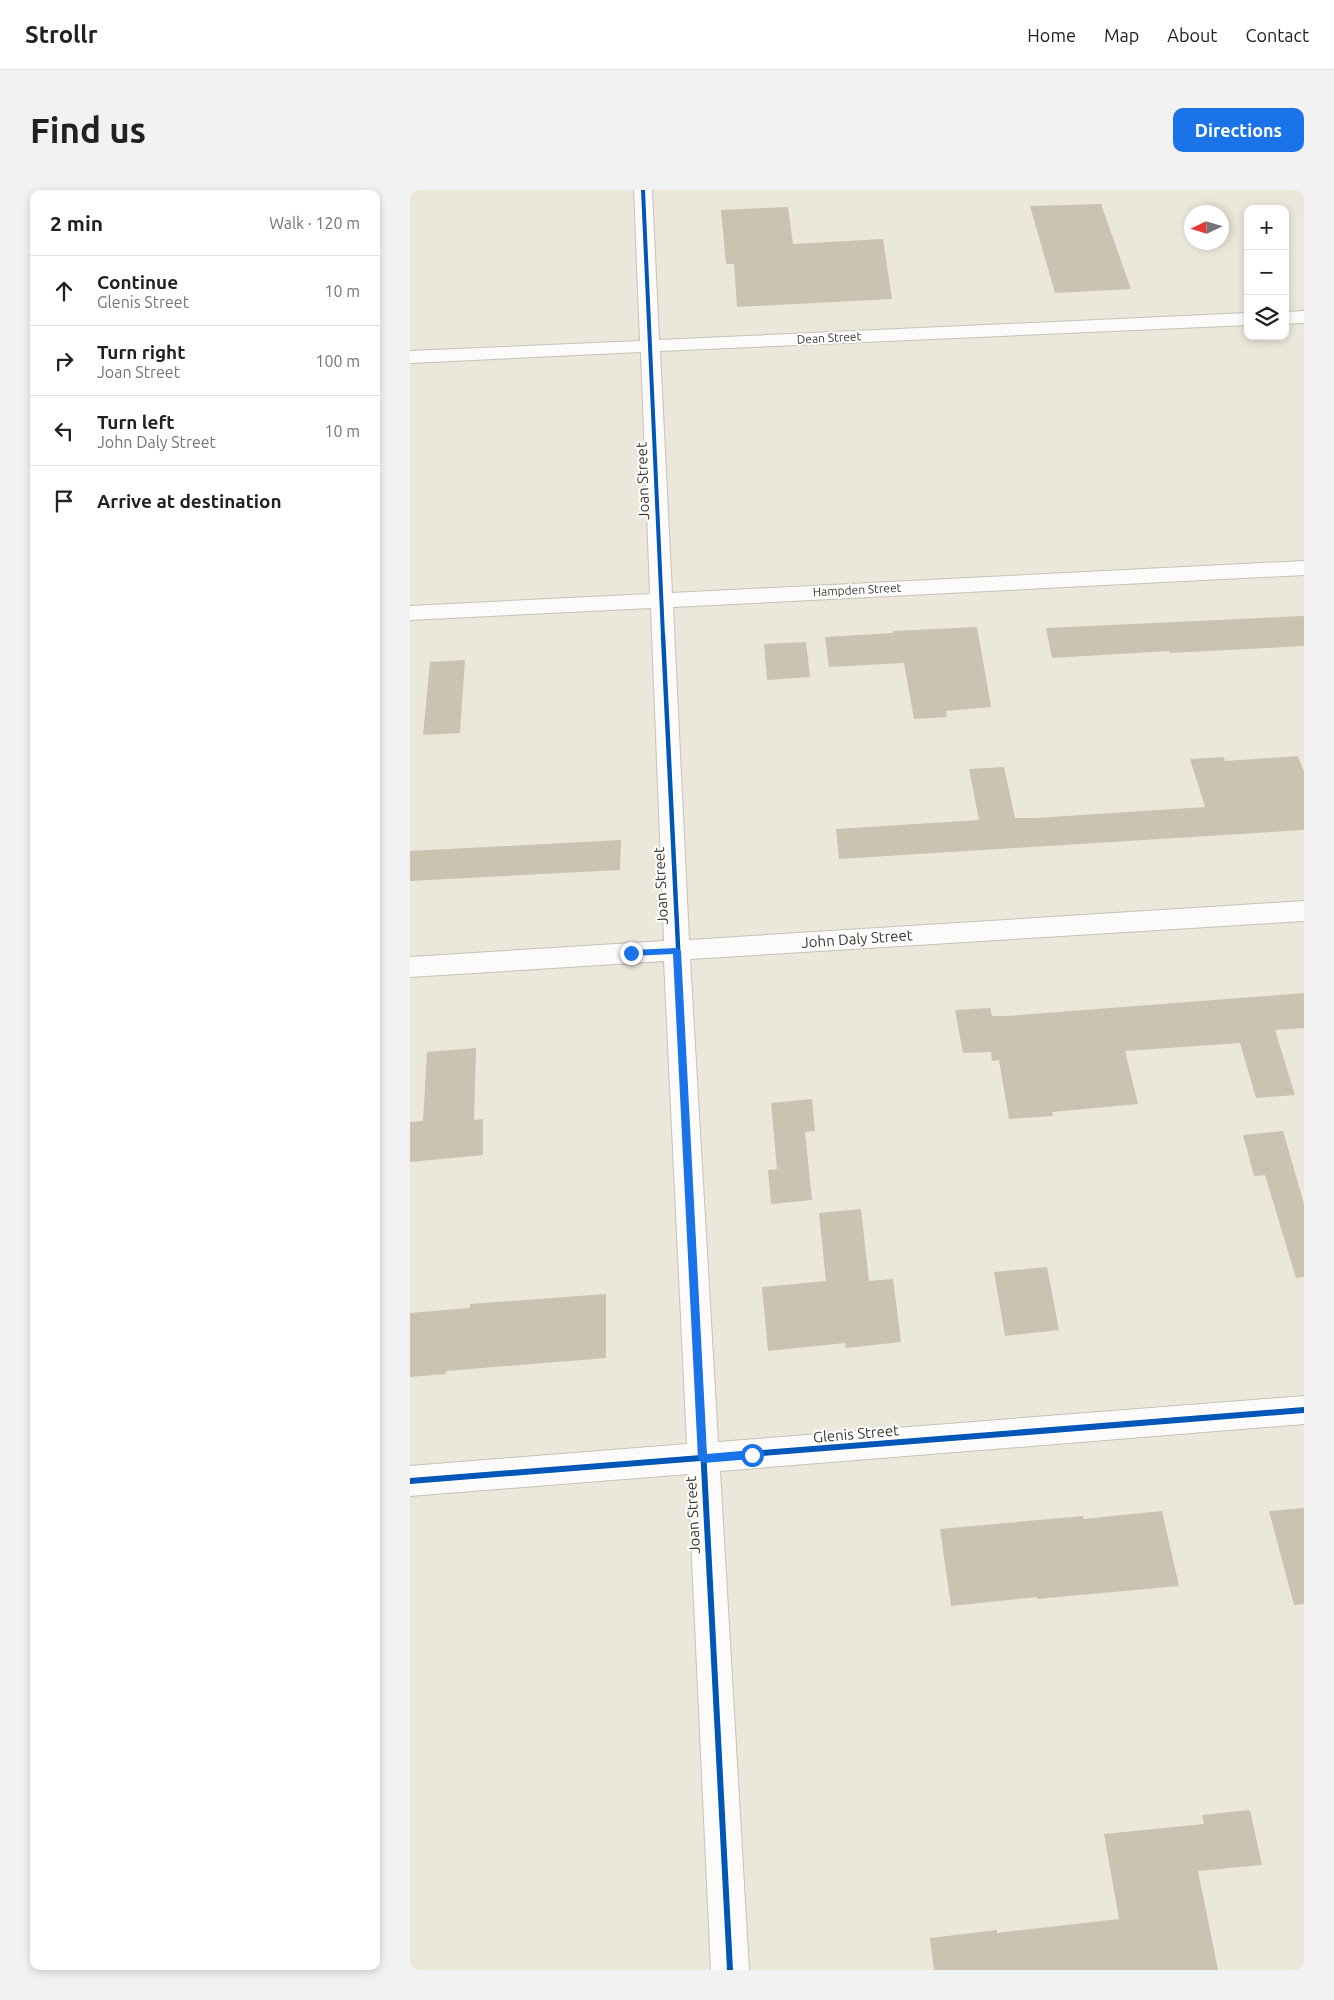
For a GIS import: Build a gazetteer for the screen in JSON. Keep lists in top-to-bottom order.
{
  "streets": {
    "street": [
      "Dean Street",
      "Joan Street",
      "Hampden Street",
      "John Daly Street",
      "Glenis Street"
    ]
  },
  "crossings": [
    ["Dean Street", "Joan Street"],
    ["Joan Street", "Hampden Street"],
    ["Joan Street", "John Daly Street"],
    ["Joan Street", "Glenis Street"]
  ],
  "north": "left",
  "page": {
    "header": "Strollr",
    "nav": [
      "Home",
      "Map",
      "About",
      "Contact"
    ],
    "buttons": "Directions",
    "title": "Find us",
    "heading": ["2 min", "Walk · 120 m"],
    "map_buttons": ["+", "−"],
    "list": [
      ["Continue", "Glenis Street", "10 m"],
      ["Turn right", "Joan Street", "100 m"],
      ["Turn left", "John Daly Street", "10 m"],
      "Arrive at destination"
    ]
  }
}
